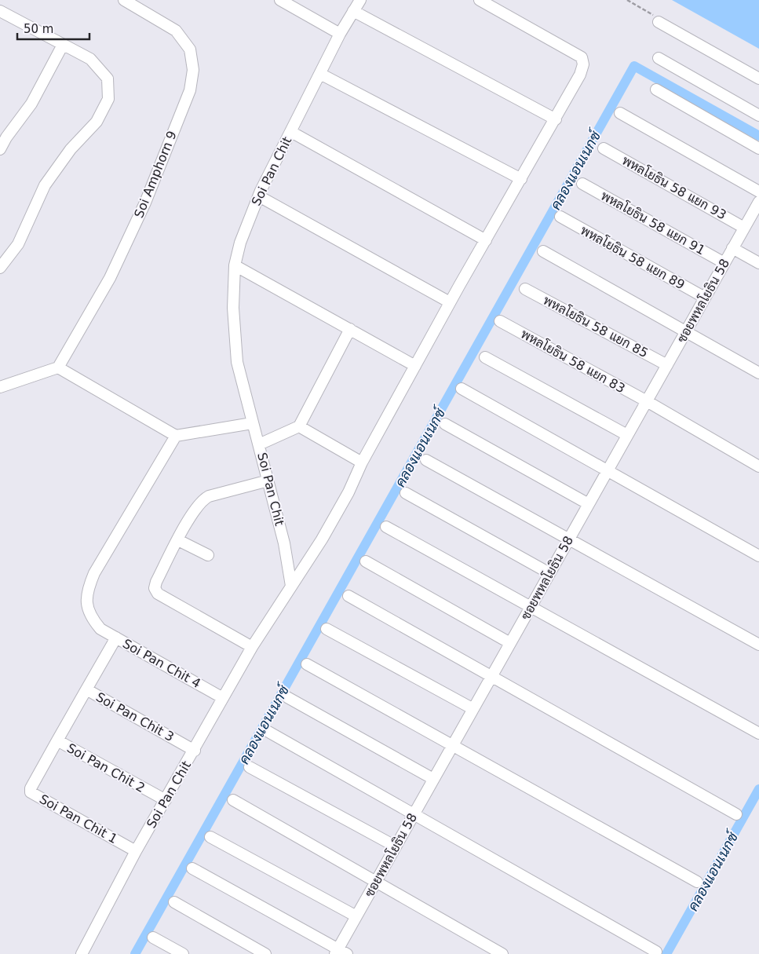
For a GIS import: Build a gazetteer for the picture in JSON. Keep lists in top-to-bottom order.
{
  "streets": {
    "street": [
      "Soi Pan Chit",
      "Soi Amphorn 9",
      "พหลโยธิน 58 แยก 93",
      "พหลโยธิน 58 แยก 91",
      "พหลโยธิน 58 แยก 89",
      "ซอยพหลโยธิน 58",
      "พหลโยธิน 58 แยก 85",
      "พหลโยธิน 58 แยก 83",
      "Soi Pan Chit 4",
      "Soi Pan Chit 3",
      "Soi Pan Chit 2",
      "Soi Pan Chit 1"
    ]
  },
  "crossings": [
    ["Soi Pan Chit", "Soi Pan Chit 4"],
    ["Soi Pan Chit", "Soi Pan Chit 3"],
    ["Soi Pan Chit", "Soi Pan Chit 2"],
    ["Soi Pan Chit", "Soi Pan Chit 1"],
    ["พหลโยธิน 58 แยก 93", "ซอยพหลโยธิน 58"],
    ["พหลโยธิน 58 แยก 91", "ซอยพหลโยธิน 58"],
    ["พหลโยธิน 58 แยก 89", "ซอยพหลโยธิน 58"],
    ["ซอยพหลโยธิน 58", "พหลโยธิน 58 แยก 85"],
    ["ซอยพหลโยธิน 58", "พหลโยธิน 58 แยก 83"],
    ["Soi Pan Chit 4", "Soi Pan Chit 3"],
    ["Soi Pan Chit 3", "Soi Pan Chit 2"],
    ["Soi Pan Chit 2", "Soi Pan Chit 1"]
  ],
  "water": ["คลองแอนเนกซ์"],
  "scale_bar": "50 m"
}
